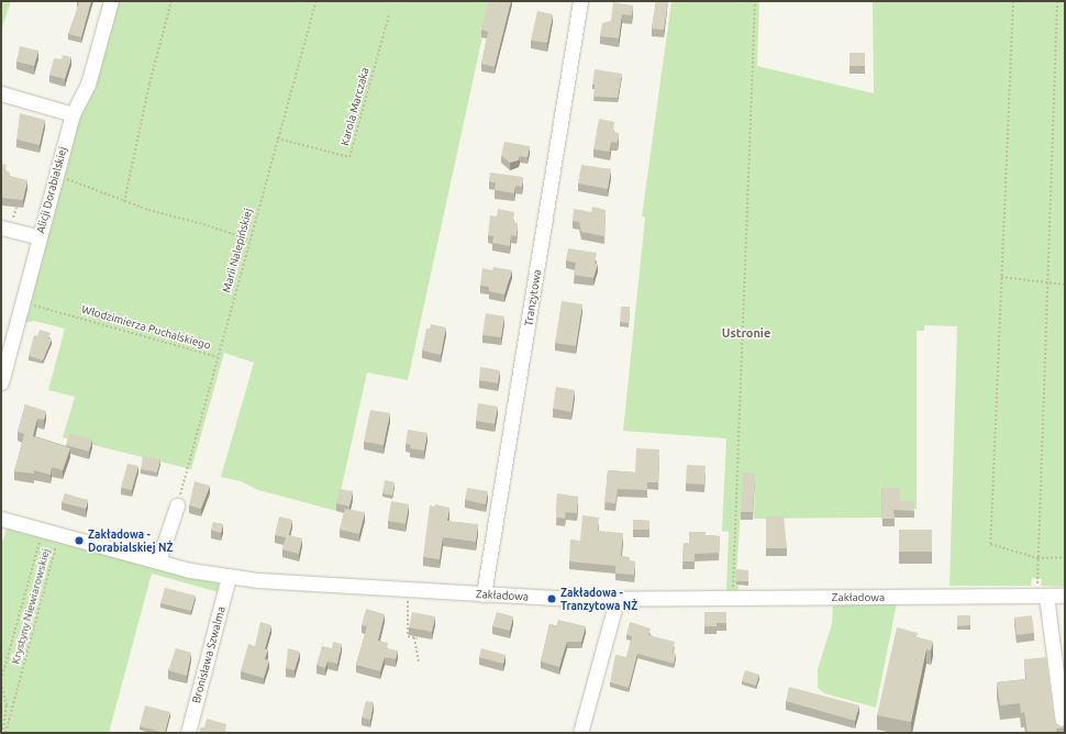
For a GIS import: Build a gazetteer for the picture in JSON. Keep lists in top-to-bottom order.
{
  "streets": {
    "street": [
      "Alicji Dorabialskiej",
      "Tranzytowa",
      "Zakładowa",
      "Bronisława Szwalma"
    ],
    "path": [
      "Karola Marczaka",
      "Marii Nalepińskiej",
      "Włodzimierza Puchalskiego",
      "Krystyny Niewiarowskiej"
    ]
  },
  "crossings": [
    ["Karola Marczaka", "Marii Nalepińskiej"],
    ["Alicji Dorabialskiej", "Włodzimierza Puchalskiego"],
    ["Marii Nalepińskiej", "Włodzimierza Puchalskiego"],
    ["Tranzytowa", "Zakładowa"],
    ["Zakładowa", "Krystyny Niewiarowskiej"],
    ["Zakładowa", "Bronisława Szwalma"]
  ],
  "districts": ["Ustronie"],
  "places": ["Zakładowa - Dorabialskiej NŻ", "Zakładowa - Tranzytowa NŻ"]
}
